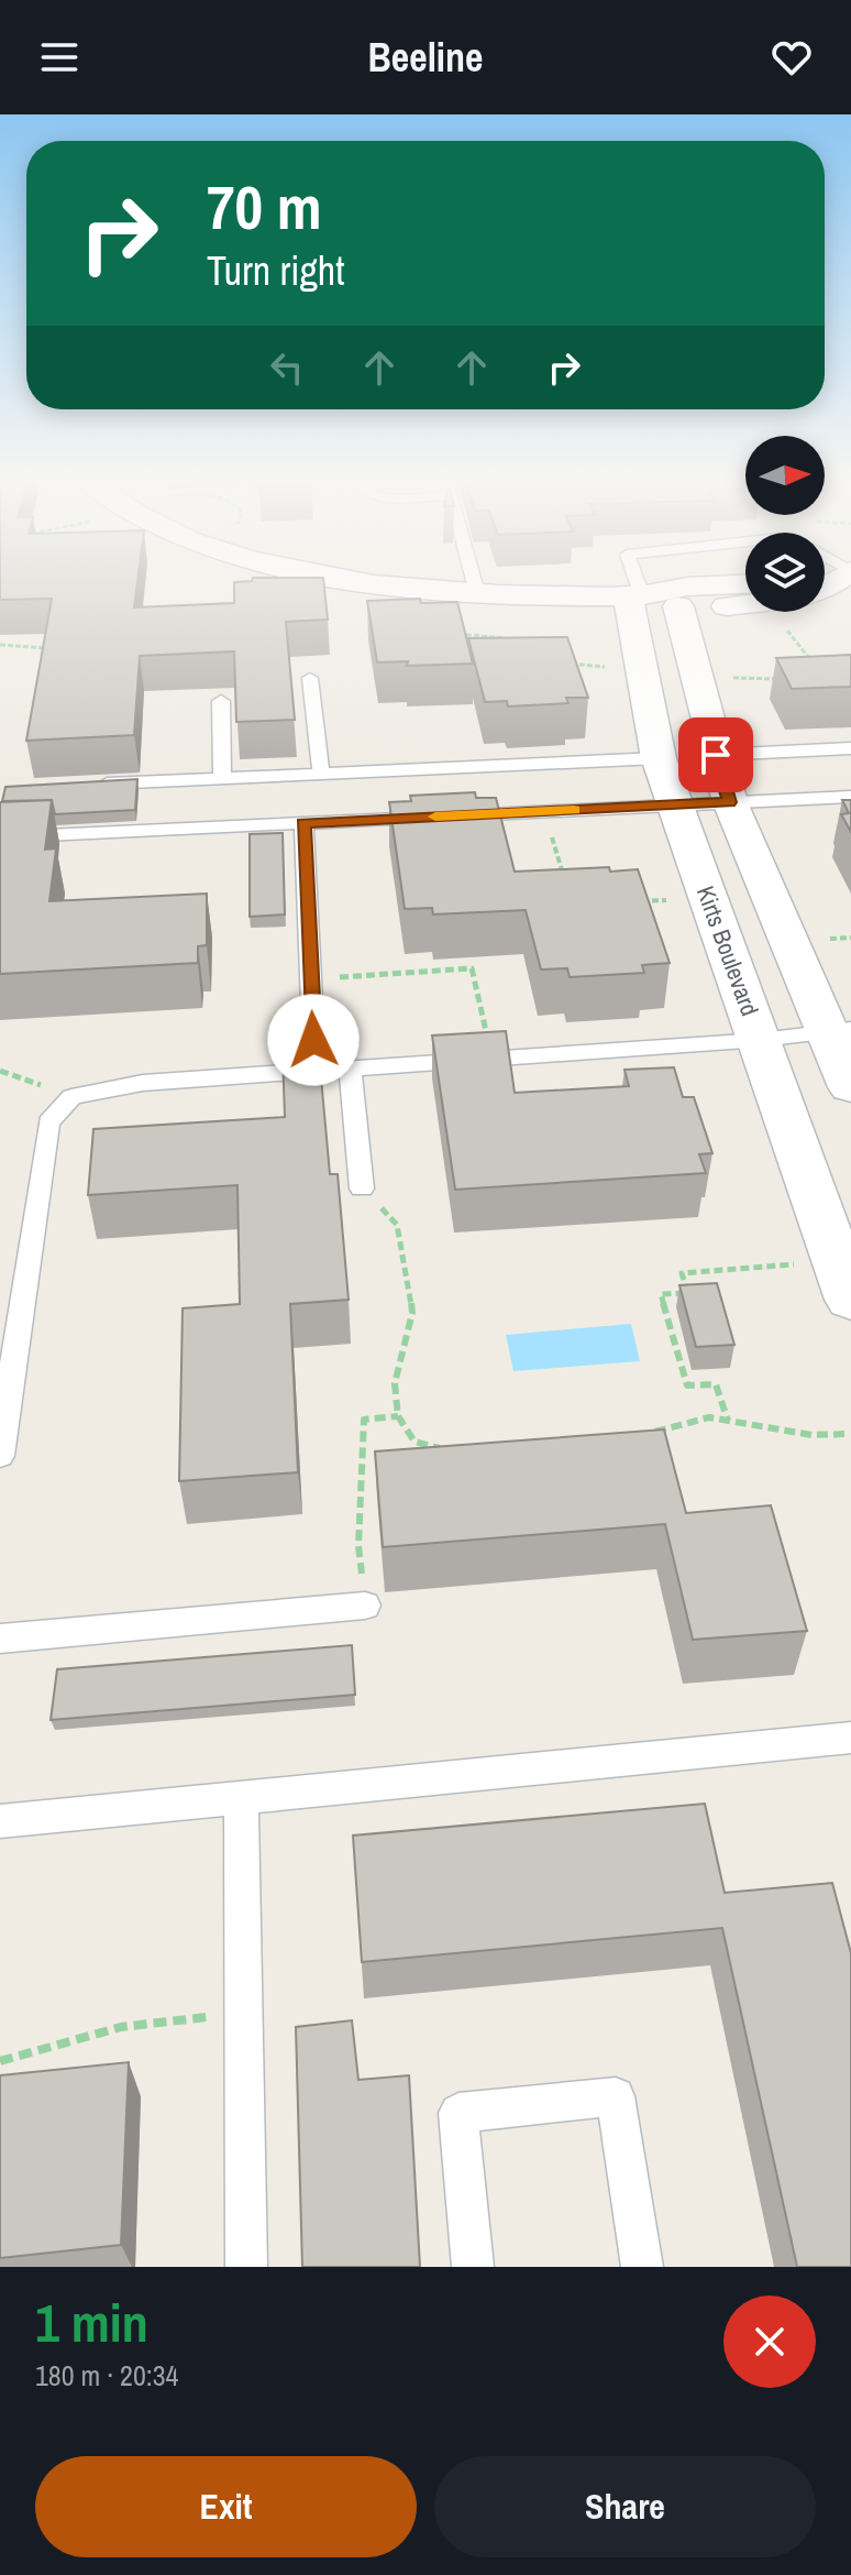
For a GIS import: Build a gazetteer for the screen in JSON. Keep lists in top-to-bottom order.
{
  "streets": {
    "street": ["Kirts Boulevard"]
  },
  "north": "right",
  "page": {
    "header": "Beeline",
    "turn": ["70 m", "Turn right"],
    "heading": ["1 min", "180 m · 20:34"],
    "buttons": ["Exit", "Share"]
  }
}
